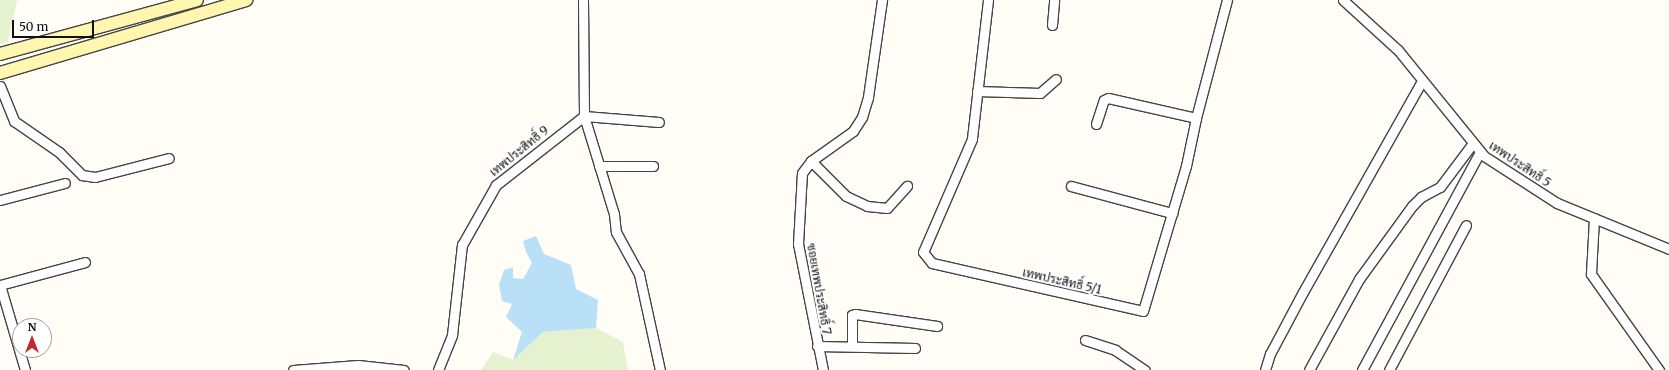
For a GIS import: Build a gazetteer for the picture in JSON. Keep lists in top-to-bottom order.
{
  "streets": {
    "street": [
      "เทพประสิทธิ์ 9",
      "เทพประสิทธิ์ 5",
      "เทพประสิทธิ์ 5/1",
      "ซอยเทพประสิทธิ์ 7"
    ]
  },
  "scale_bar": "50 m",
  "north": "top"
}
